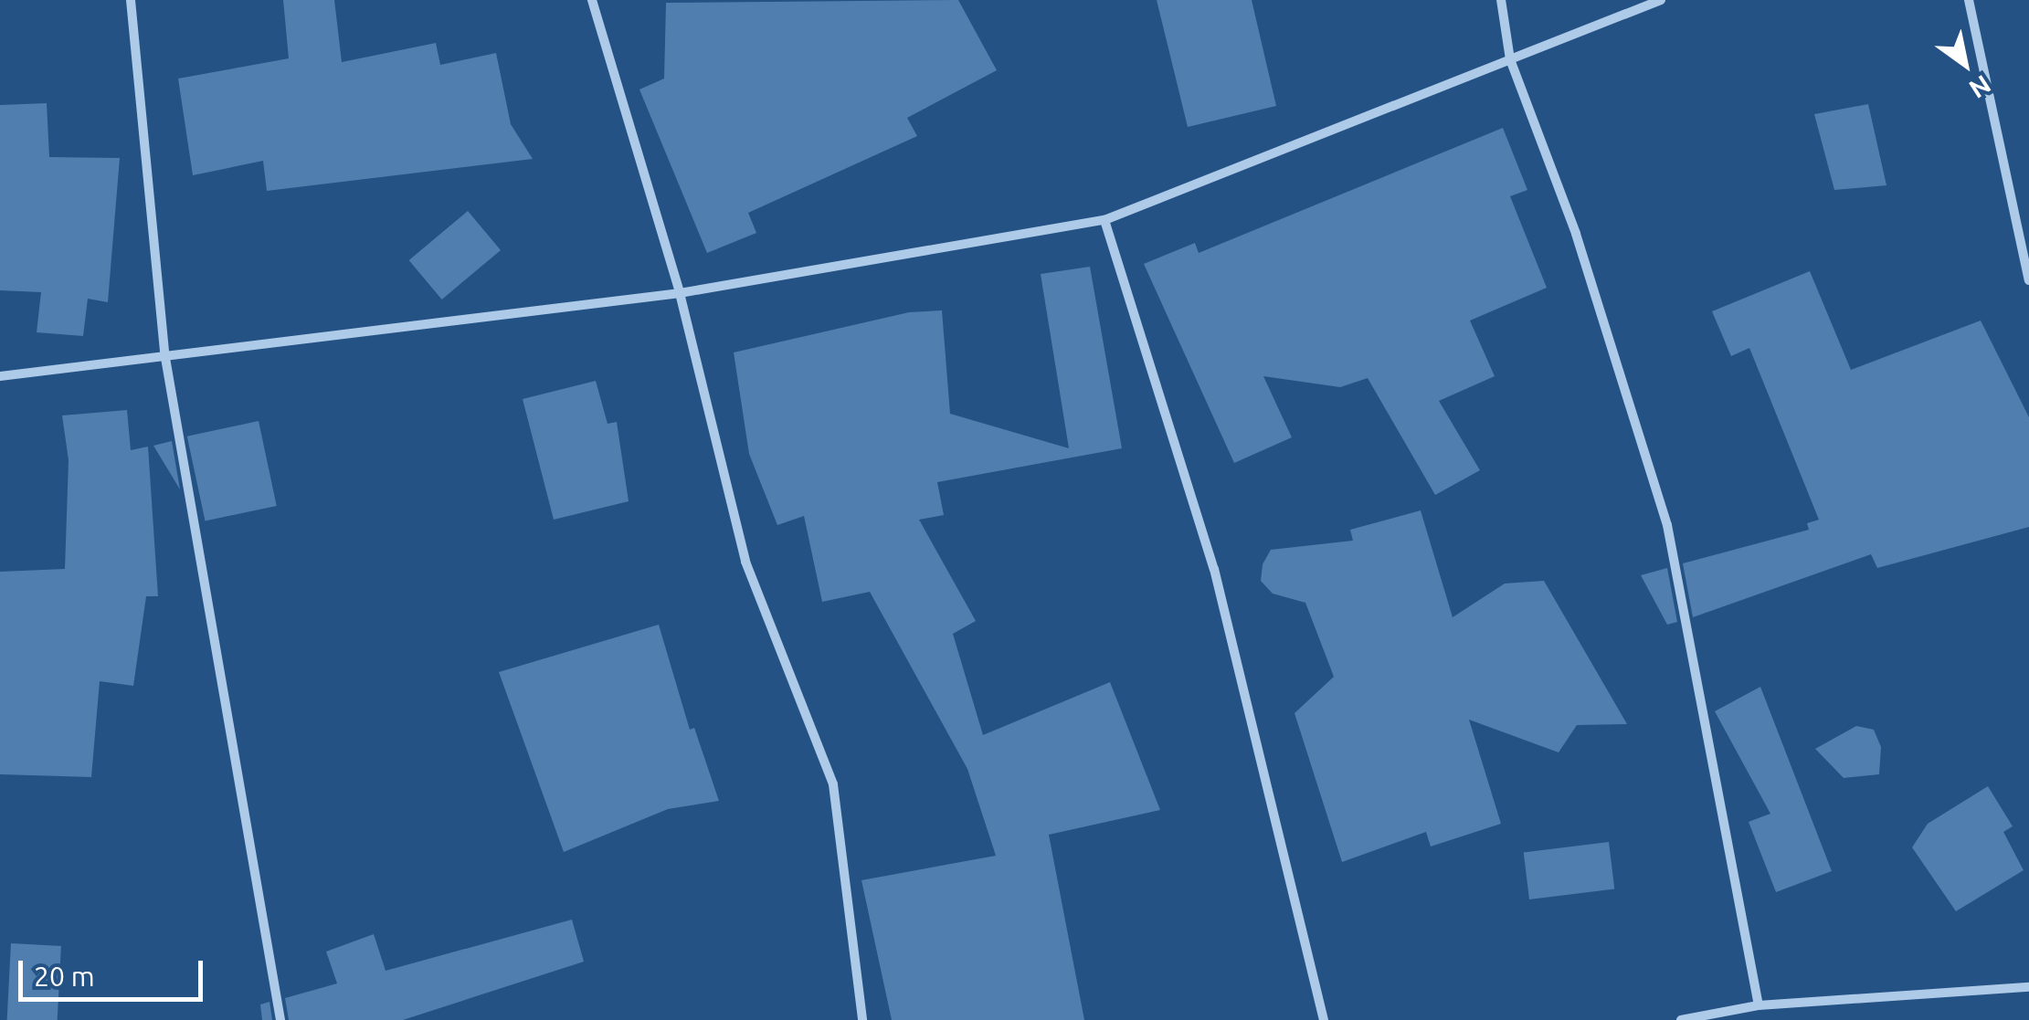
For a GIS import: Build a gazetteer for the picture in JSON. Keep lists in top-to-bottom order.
{
  "scale_bar": "20 m",
  "north": "bottom right"
}
